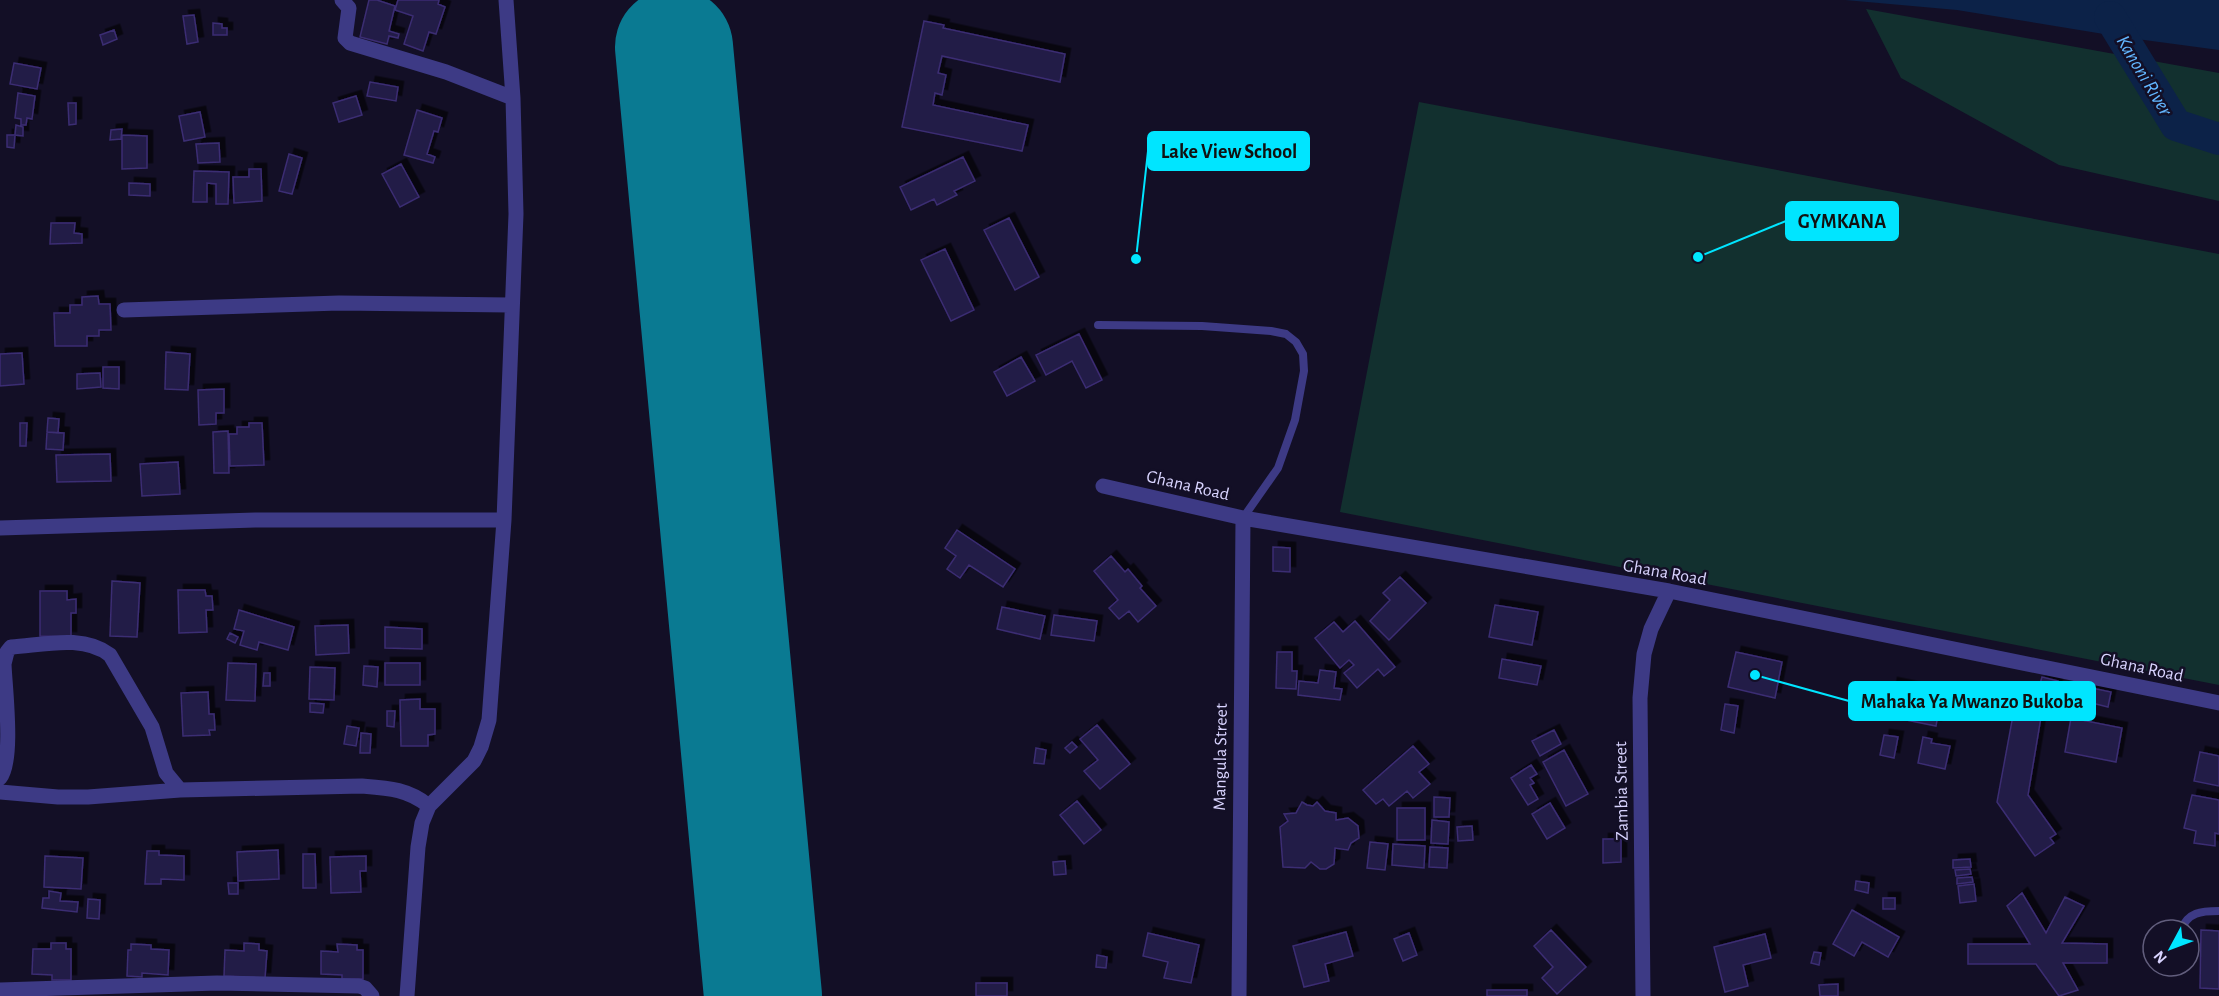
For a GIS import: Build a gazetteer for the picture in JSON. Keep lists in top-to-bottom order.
{
  "streets": {
    "street": ["Ghana Road", "Mangula Street", "Zambia Street"]
  },
  "crossings": [
    ["Ghana Road", "Mangula Street"],
    ["Ghana Road", "Zambia Street"]
  ],
  "water": ["Kanoni River"],
  "places": ["GYMKANA", "Lake View School", "Mahaka Ya Mwanzo Bukoba"],
  "north": "bottom left"
}
